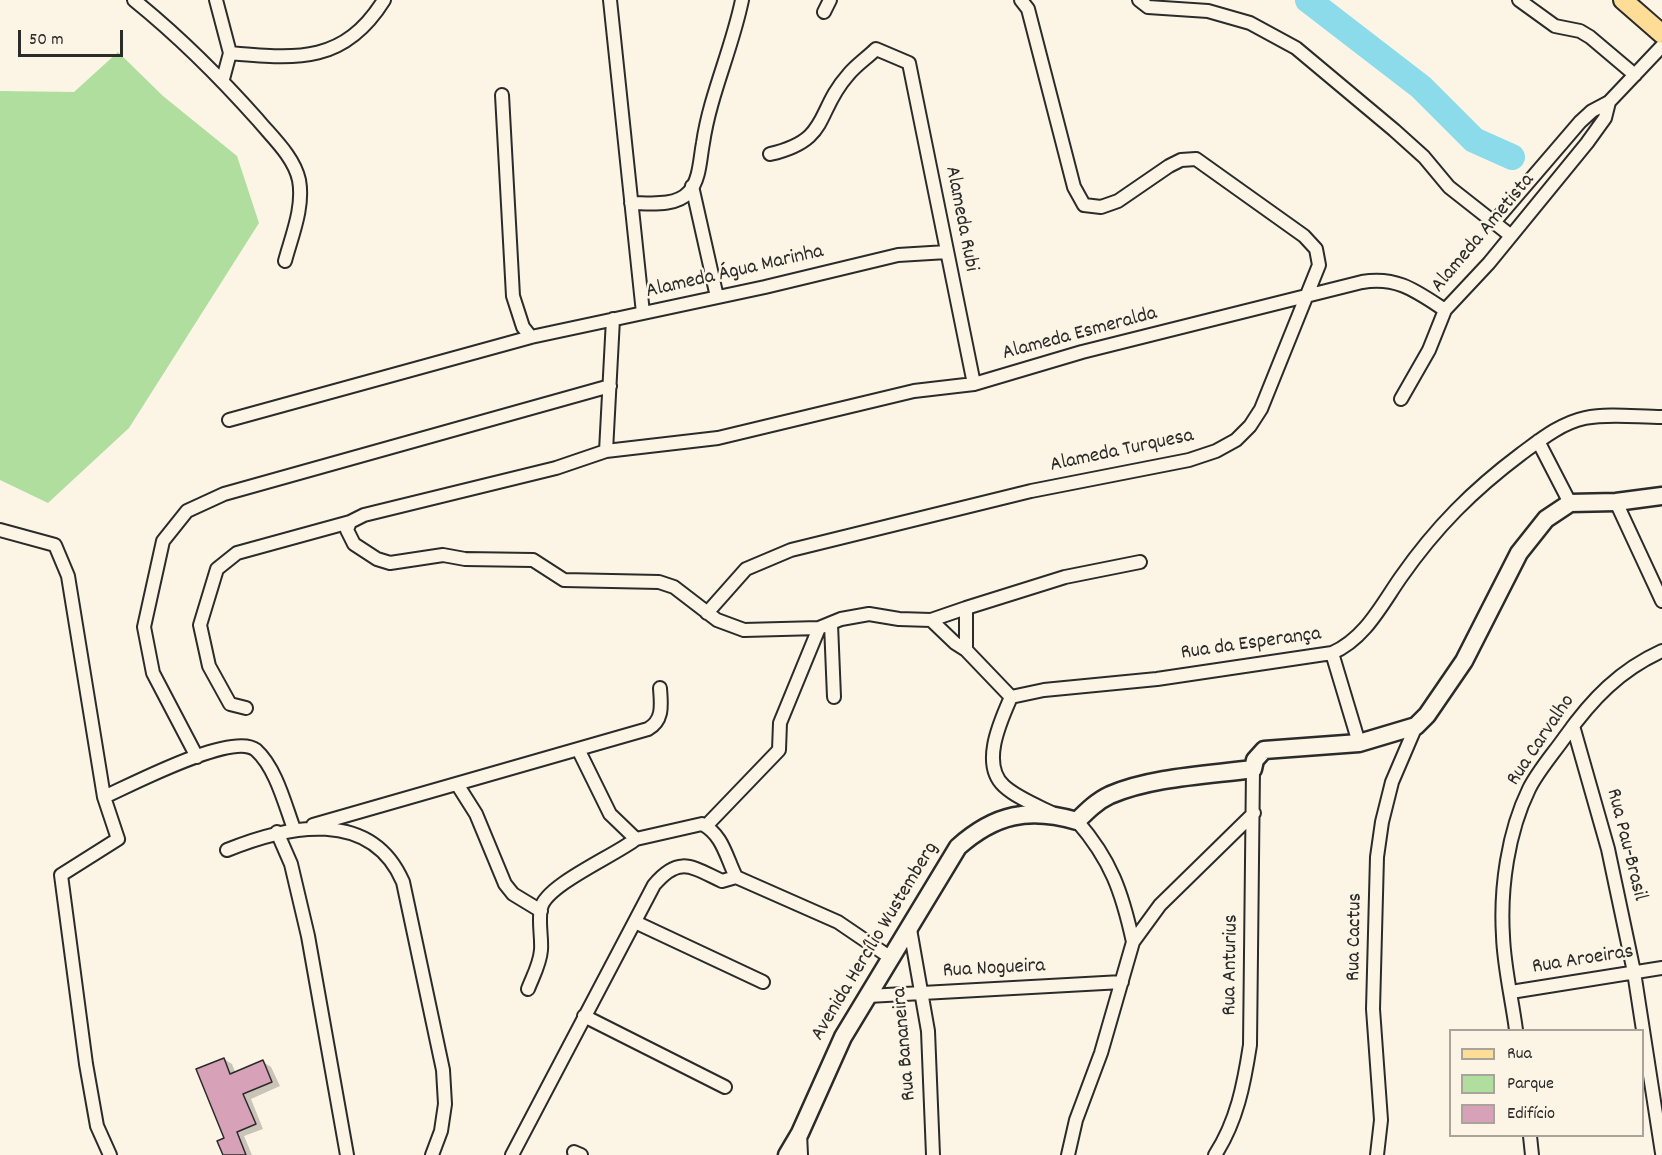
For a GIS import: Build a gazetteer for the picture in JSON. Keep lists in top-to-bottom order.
{
  "streets": {
    "street": [
      "Alameda Rubi",
      "Alameda Ametista",
      "Alameda Água Marinha",
      "Alameda Esmeralda",
      "Alameda Turquesa",
      "Rua da Esperança",
      "Rua Carvalho",
      "Rua Pau-Brasil",
      "Rua Cactus",
      "Avenida Hercílio Wustemberg",
      "Rua Aroeiras",
      "Rua Anturius",
      "Rua Nogueira",
      "Rua Bananeira"
    ]
  },
  "crossings": [
    ["Alameda Rubi", "Alameda Água Marinha"],
    ["Alameda Rubi", "Alameda Esmeralda"],
    ["Alameda Ametista", "Alameda Esmeralda"],
    ["Alameda Esmeralda", "Alameda Turquesa"],
    ["Rua Carvalho", "Rua Pau-Brasil"],
    ["Rua Carvalho", "Rua Aroeiras"],
    ["Rua Pau-Brasil", "Rua Aroeiras"],
    ["Avenida Hercílio Wustemberg", "Rua Nogueira"],
    ["Avenida Hercílio Wustemberg", "Rua Bananeira"],
    ["Rua Nogueira", "Rua Bananeira"]
  ],
  "legend": ["Rua", "Parque", "Edifício"],
  "scale_bar": "50 m"
}
